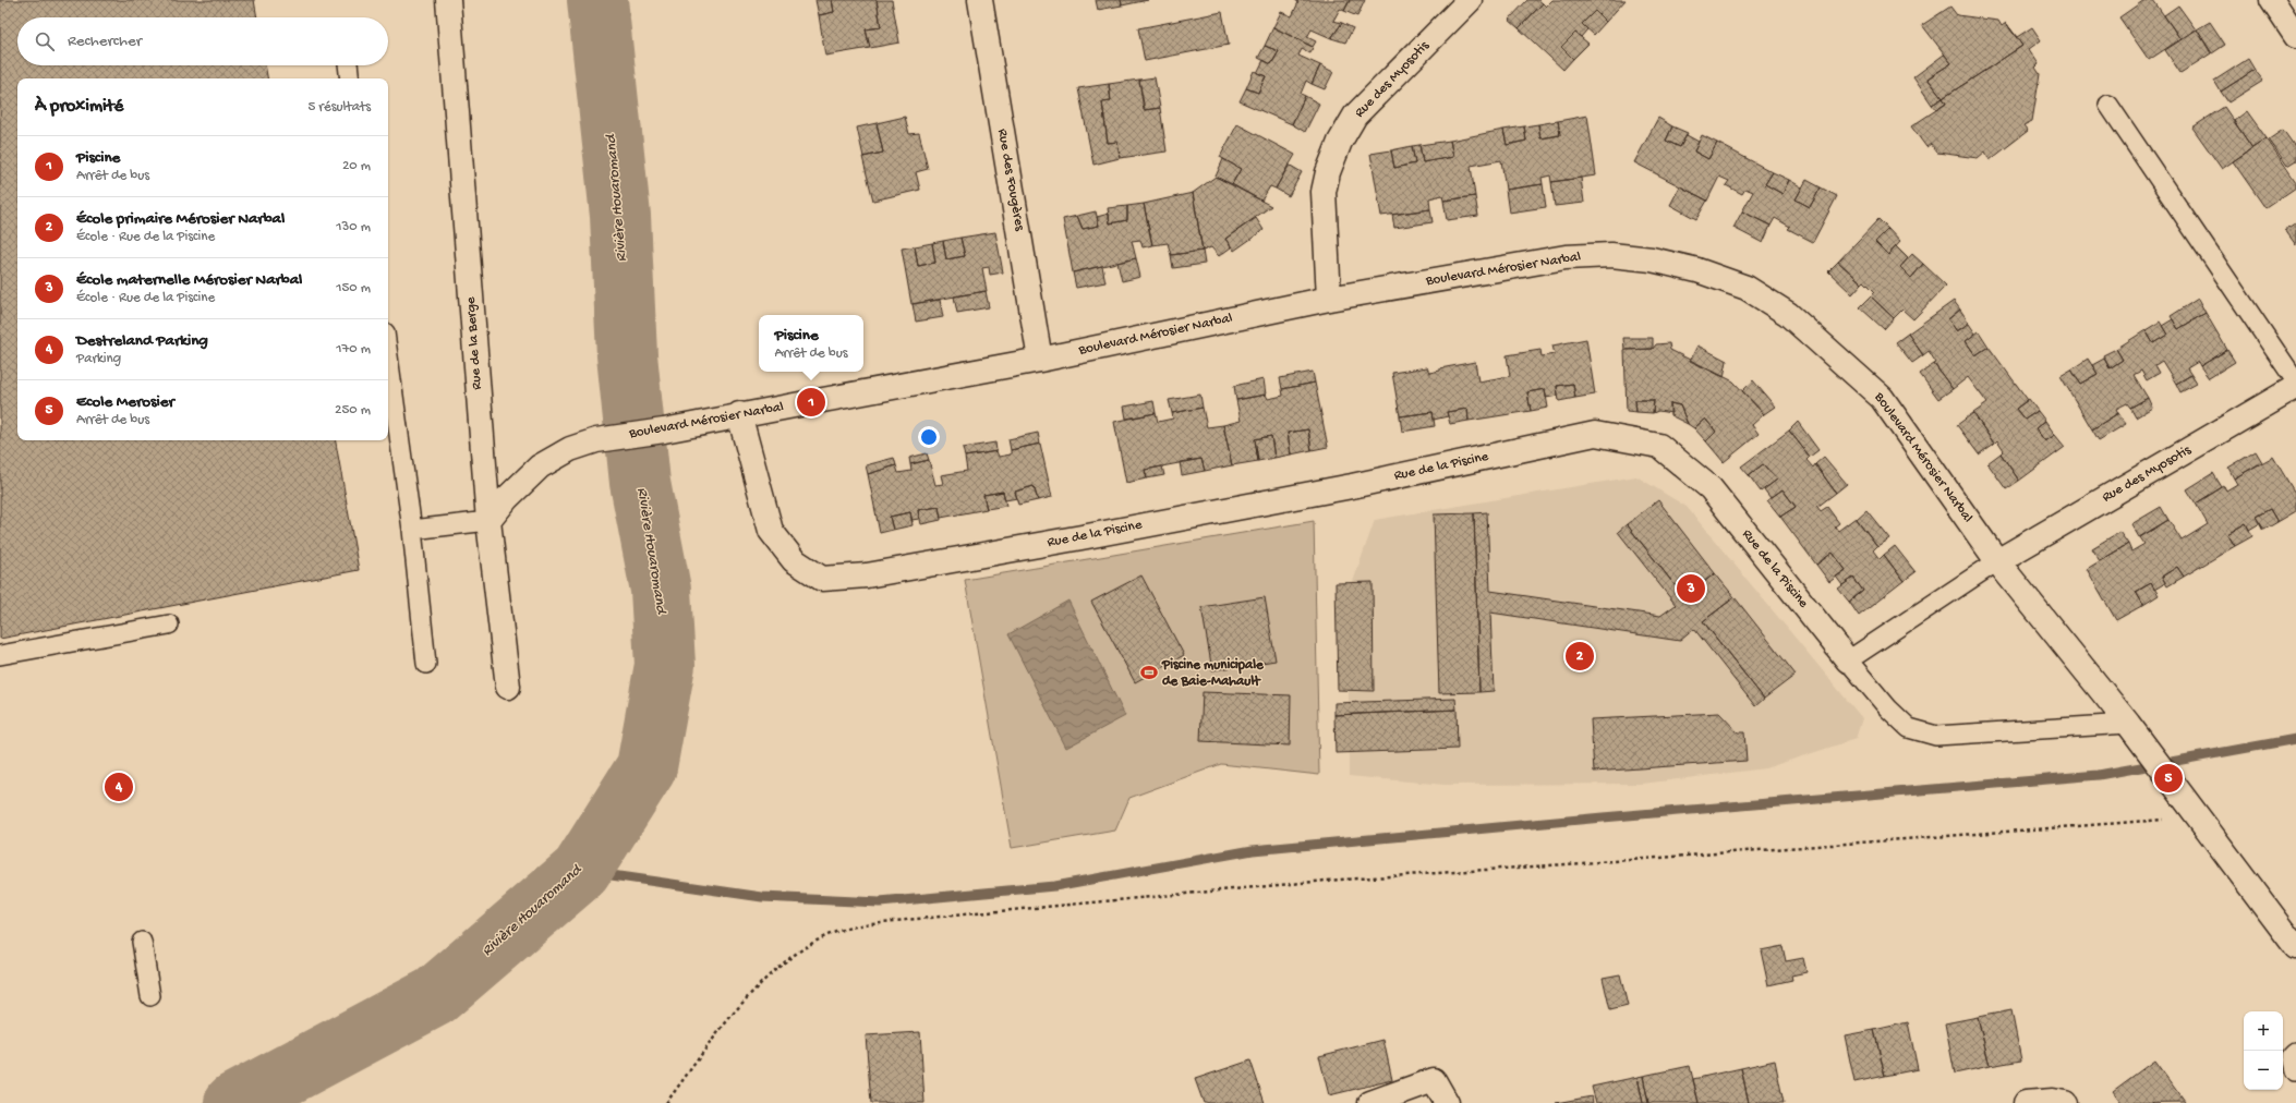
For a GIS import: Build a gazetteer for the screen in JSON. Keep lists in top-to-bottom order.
{
  "streets": {
    "street": [
      "Rue des Myosotis",
      "Rue des Fougères",
      "Boulevard Mérosier Narbal",
      "Rue de la Berge",
      "Rue de la Piscine"
    ]
  },
  "crossings": [
    ["Rue des Myosotis", "Boulevard Mérosier Narbal"],
    ["Rue des Fougères", "Boulevard Mérosier Narbal"],
    ["Boulevard Mérosier Narbal", "Rue de la Berge"],
    ["Boulevard Mérosier Narbal", "Rue de la Piscine"]
  ],
  "water": ["Rivière Houaromand"],
  "places": {
    "sports": ["Piscine municipale de Baie-Mahault"]
  },
  "page": {
    "search": "Rechercher",
    "heading": ["À proximité", "5 résultats"],
    "list": [
      {
        "mark": "1",
        "name": "Piscine",
        "note": "Arrêt de bus",
        "value": "20 m"
      },
      {
        "mark": "2",
        "name": "École primaire Mérosier Narbal",
        "note": "École · Rue de la Piscine",
        "value": "130 m"
      },
      {
        "mark": "3",
        "name": "École maternelle Mérosier Narbal",
        "note": "École · Rue de la Piscine",
        "value": "150 m"
      },
      {
        "mark": "4",
        "name": "Destreland Parking",
        "note": "Parking",
        "value": "170 m"
      },
      {
        "mark": "5",
        "name": "Ecole Merosier",
        "note": "Arrêt de bus",
        "value": "250 m"
      }
    ],
    "popup": ["Piscine", "Arrêt de bus"],
    "pins": [
      "1",
      "3",
      "2",
      "5",
      "4"
    ],
    "map_buttons": ["+", "−"]
  }
}
